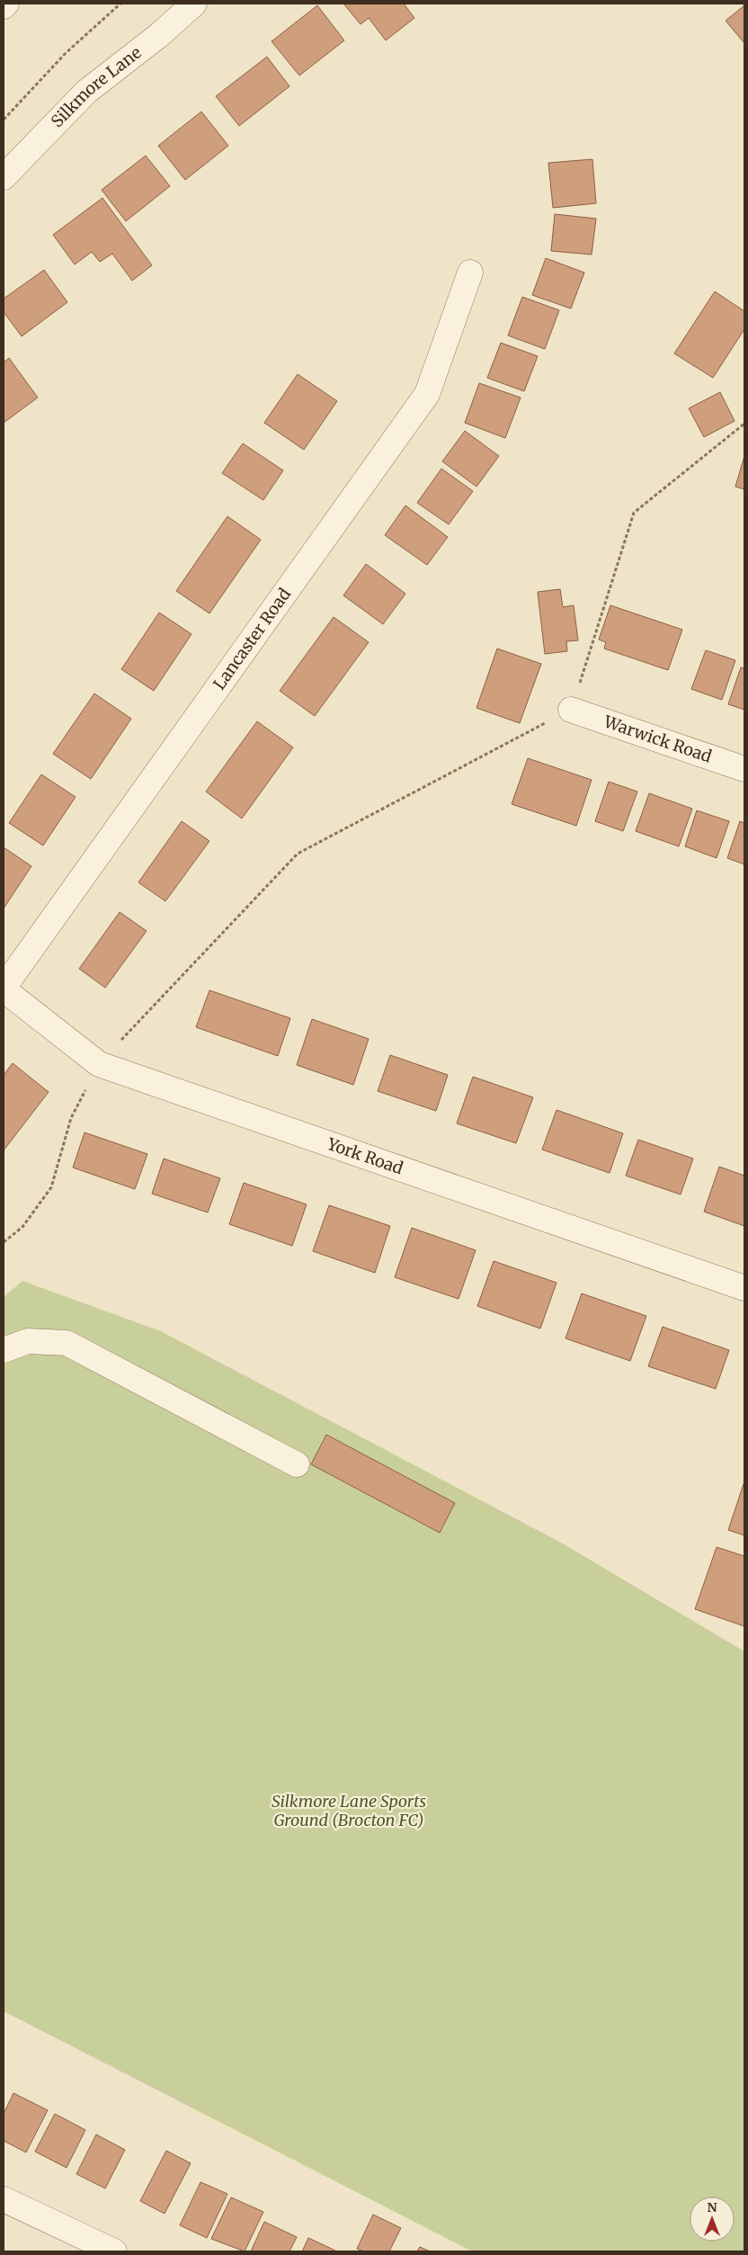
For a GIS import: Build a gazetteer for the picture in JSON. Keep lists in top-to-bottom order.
{
  "streets": {
    "street": [
      "Silkmore Lane",
      "Lancaster Road",
      "Warwick Road",
      "York Road"
    ]
  },
  "crossings": [
    ["Lancaster Road", "York Road"]
  ],
  "parks": ["Silkmore Lane Sports Ground (Brocton FC)"],
  "north": "top"
}
